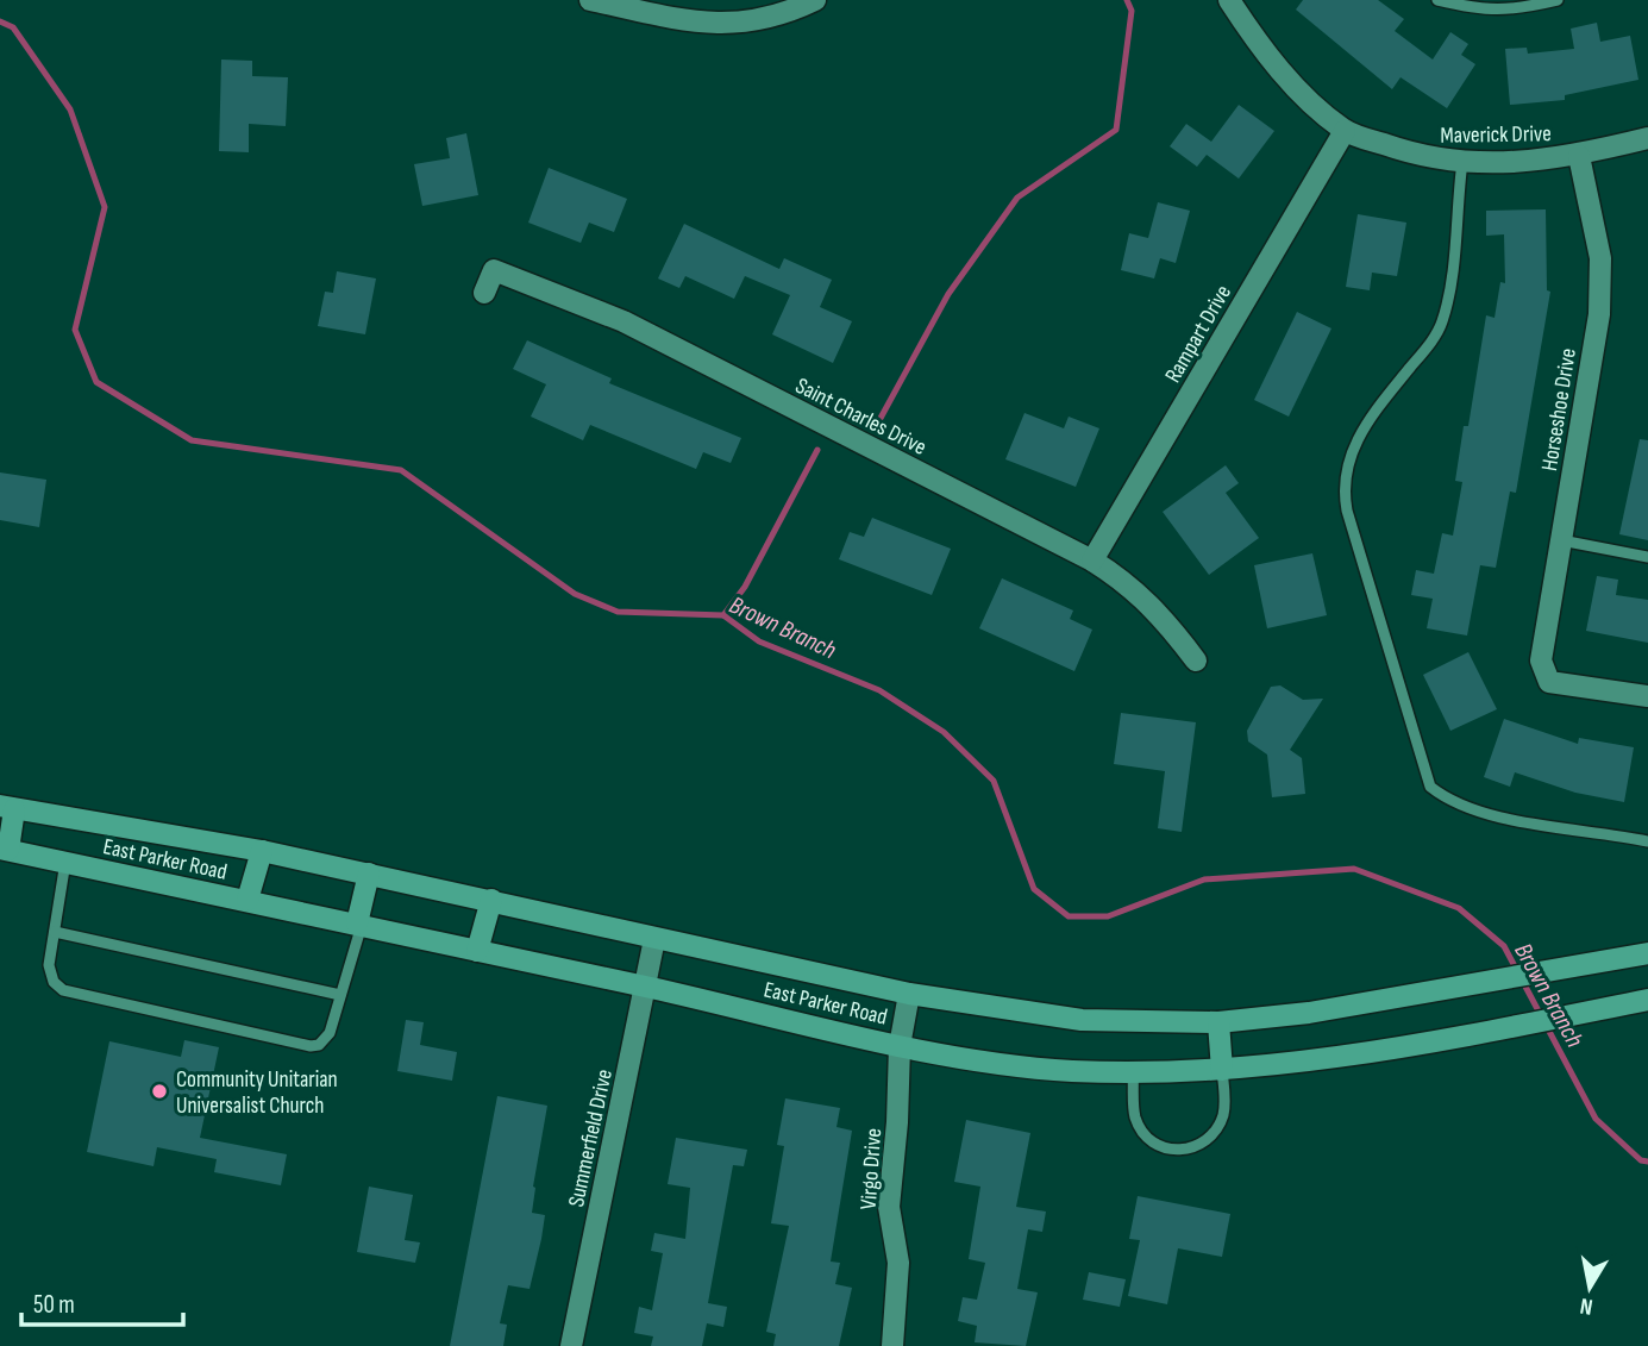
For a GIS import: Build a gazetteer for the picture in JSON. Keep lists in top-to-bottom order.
{
  "streets": {
    "main road": ["East Parker Road"],
    "street": [
      "Maverick Drive",
      "Rampart Drive",
      "Horseshoe Drive",
      "Saint Charles Drive",
      "Summerfield Drive",
      "Virgo Drive"
    ]
  },
  "crossings": [
    ["Maverick Drive", "Rampart Drive"],
    ["Maverick Drive", "Horseshoe Drive"],
    ["Rampart Drive", "Saint Charles Drive"],
    ["East Parker Road", "Summerfield Drive"],
    ["East Parker Road", "Virgo Drive"]
  ],
  "water": ["Brown Branch"],
  "places": ["Community Unitarian Universalist Church"],
  "scale_bar": "50 m",
  "north": "bottom"
}
